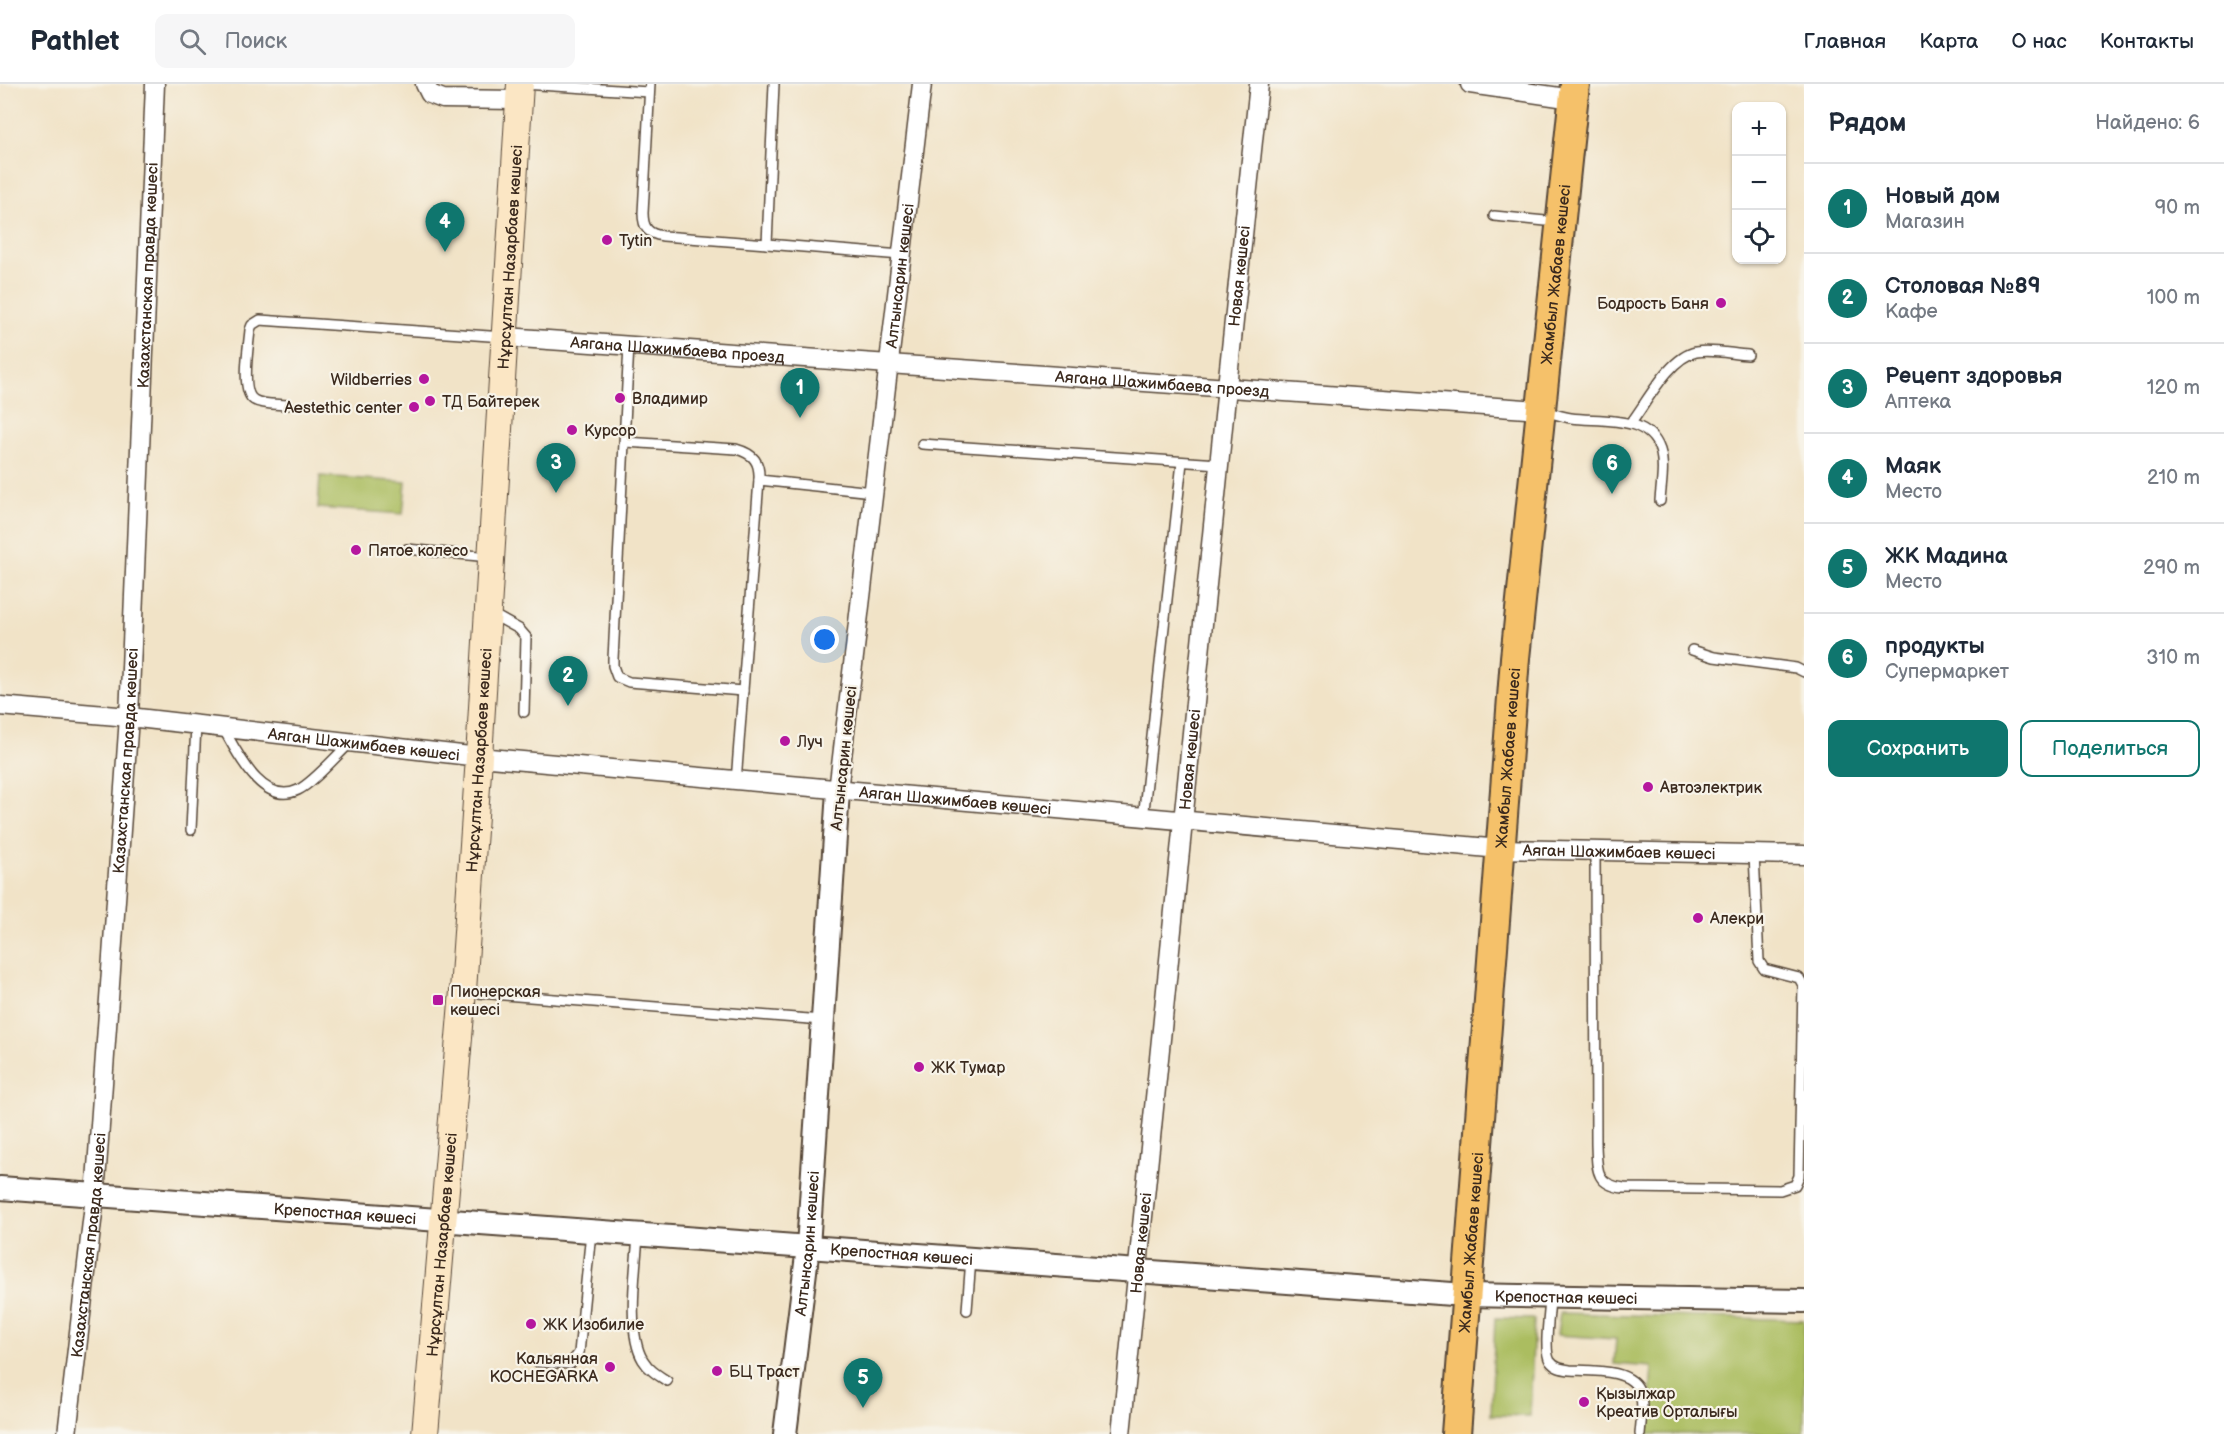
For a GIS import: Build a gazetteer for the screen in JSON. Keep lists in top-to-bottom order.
{
  "streets": {
    "main road": ["Нұрсұлтан Назарбаев көшесі", "Жамбыл Жабаев көшесі"],
    "street": [
      "Казахстанская правда көшесі",
      "Алтынсарин көшесі",
      "Новая көшесі",
      "Аягана Шажимбаева проезд",
      "Аяган Шажимбаев көшесі",
      "Крепостная көшесі"
    ]
  },
  "crossings": [
    ["Нұрсұлтан Назарбаев көшесі", "Аягана Шажимбаева проезд"],
    ["Нұрсұлтан Назарбаев көшесі", "Аяган Шажимбаев көшесі"],
    ["Нұрсұлтан Назарбаев көшесі", "Крепостная көшесі"],
    ["Казахстанская правда көшесі", "Аяган Шажимбаев көшесі"],
    ["Казахстанская правда көшесі", "Крепостная көшесі"],
    ["Алтынсарин көшесі", "Аягана Шажимбаева проезд"],
    ["Алтынсарин көшесі", "Аяган Шажимбаев көшесі"],
    ["Алтынсарин көшесі", "Крепостная көшесі"],
    ["Новая көшесі", "Аягана Шажимбаева проезд"],
    ["Новая көшесі", "Аяган Шажимбаев көшесі"],
    ["Новая көшесі", "Крепостная көшесі"],
    ["Жамбыл Жабаев көшесі", "Аягана Шажимбаева проезд"],
    ["Жамбыл Жабаев көшесі", "Аяган Шажимбаев көшесі"],
    ["Жамбыл Жабаев көшесі", "Крепостная көшесі"]
  ],
  "places": {
    "other": [
      "Tytin",
      "Бодрость Баня",
      "Wildberries",
      "Владимир",
      "ТД Байтерек",
      "Aestethic center",
      "Курсор",
      "Пятое колесо",
      "Луч",
      "Автоэлектрик",
      "Алекри",
      "ЖК Тумар",
      "ЖК Изобилие",
      "Кальянная KOCHEGARKA",
      "БЦ Траст",
      "Қызылжар Креатив Орталығы"
    ],
    "transit": ["Пионерская көшесі"]
  },
  "page": {
    "header": "Pathlet",
    "search": "Поиск",
    "nav": [
      "Главная",
      "Карта",
      "О нас",
      "Контакты"
    ],
    "heading": ["Рядом", "Найдено: 6"],
    "map_buttons": ["+", "−"],
    "list": [
      {
        "mark": "1",
        "name": "Новый дом",
        "note": "Магазин",
        "value": "90 m"
      },
      {
        "mark": "2",
        "name": "Столовая №89",
        "note": "Кафе",
        "value": "100 m"
      },
      {
        "mark": "3",
        "name": "Рецепт здоровья",
        "note": "Аптека",
        "value": "120 m"
      },
      {
        "mark": "4",
        "name": "Маяк",
        "note": "Место",
        "value": "210 m"
      },
      {
        "mark": "5",
        "name": "ЖК Мадина",
        "note": "Место",
        "value": "290 m"
      },
      {
        "mark": "6",
        "name": "продукты",
        "note": "Супермаркет",
        "value": "310 m"
      }
    ],
    "pins": [
      "4",
      "1",
      "3",
      "6",
      "2",
      "5"
    ],
    "buttons": ["Сохранить", "Поделиться"]
  }
}
